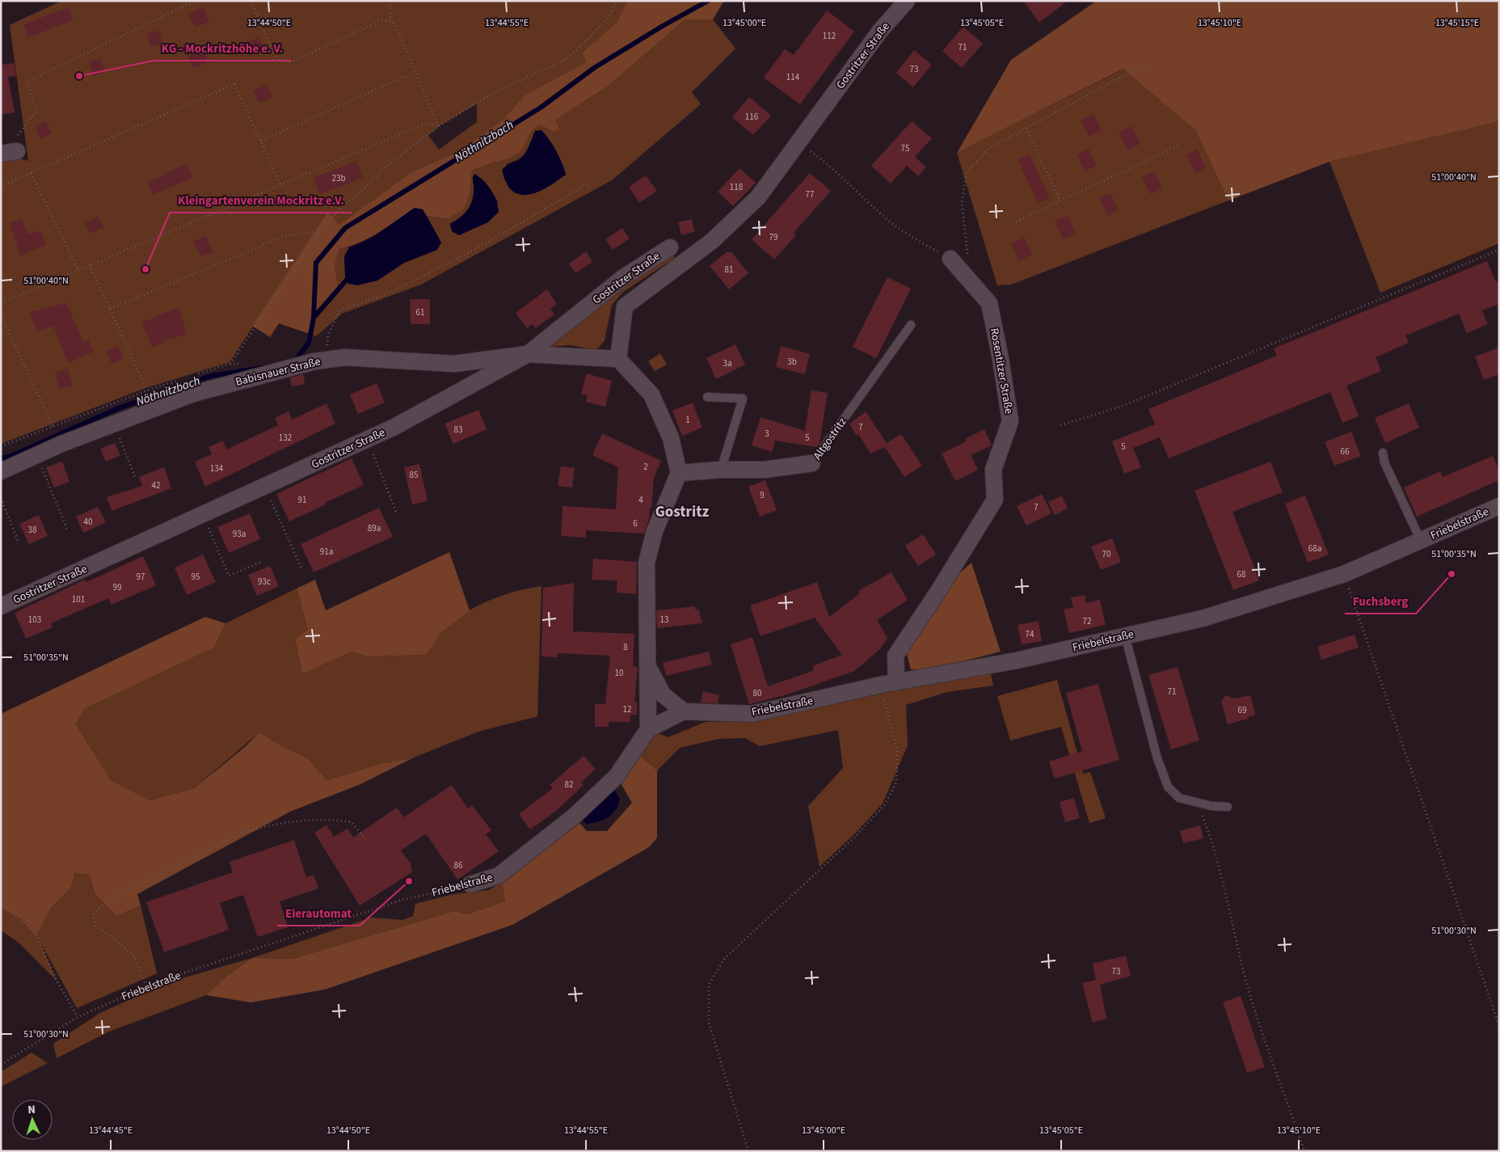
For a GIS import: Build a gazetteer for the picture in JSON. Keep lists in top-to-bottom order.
{
  "streets": {
    "street": [
      "Gostritzer Straße",
      "Rosentitzer Straße",
      "Babisnauer Straße",
      "Altgostritz",
      "Friebelstraße"
    ]
  },
  "crossings": [
    ["Gostritzer Straße", "Babisnauer Straße"],
    ["Rosentitzer Straße", "Friebelstraße"]
  ],
  "districts": ["Gostritz"],
  "water": ["Nöthnitzbach"],
  "places": [
    "KG - Mockritzhöhe e. V.",
    "Kleingartenverein Mockritz e.V.",
    "Fuchsberg",
    "Eierautomat"
  ],
  "house_numbers": [
    "112",
    "71",
    "73",
    "114",
    "116",
    "75",
    "23b",
    "118",
    "77",
    "79",
    "81",
    "61",
    "3b",
    "3a",
    "1",
    "7",
    "83",
    "3",
    "132",
    "5",
    "5",
    "66",
    "2",
    "134",
    "85",
    "42",
    "9",
    "91",
    "4",
    "7",
    "40",
    "6",
    "89a",
    "38",
    "93a",
    "68a",
    "91a",
    "70",
    "68",
    "97",
    "95",
    "93c",
    "99",
    "101",
    "103",
    "13",
    "72",
    "74",
    "8",
    "10",
    "71",
    "80",
    "12",
    "69",
    "82",
    "86",
    "73"
  ],
  "north": "top",
  "coordinates": [
    "13°44'50\"E",
    "13°44'55\"E",
    "13°45'00\"E",
    "13°45'05\"E",
    "13°45'10\"E",
    "13°45'15\"E",
    "51°00'40\"N",
    "51°00'35\"N",
    "51°00'30\"N",
    "13°44'45\"E"
  ]
}
